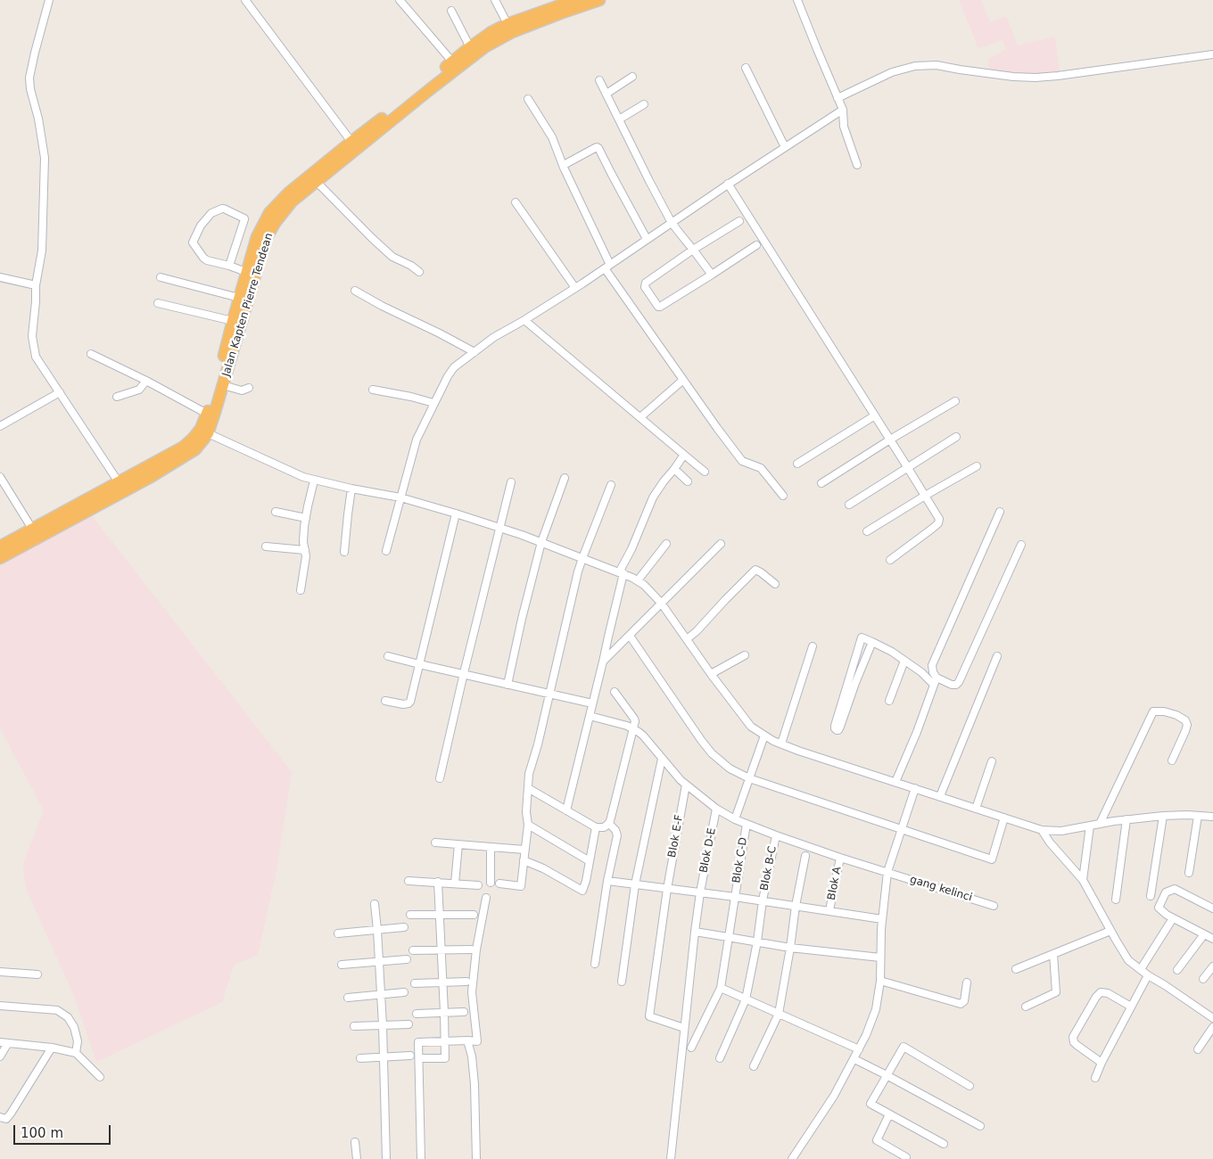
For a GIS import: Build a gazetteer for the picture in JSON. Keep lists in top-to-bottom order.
{
  "streets": {
    "highway": ["Jalan Kapten Pierre Tendean"],
    "street": [
      "Blok E-F",
      "Blok D-E",
      "Blok C-D",
      "Blok B-C",
      "Blok A",
      "gang kelinci"
    ]
  },
  "crossings": [
    ["Blok E-F", "Blok D-E"],
    ["Blok E-F", "gang kelinci"],
    ["Blok D-E", "gang kelinci"],
    ["Blok C-D", "gang kelinci"],
    ["Blok B-C", "gang kelinci"],
    ["Blok A", "gang kelinci"]
  ],
  "scale_bar": "100 m"
}
